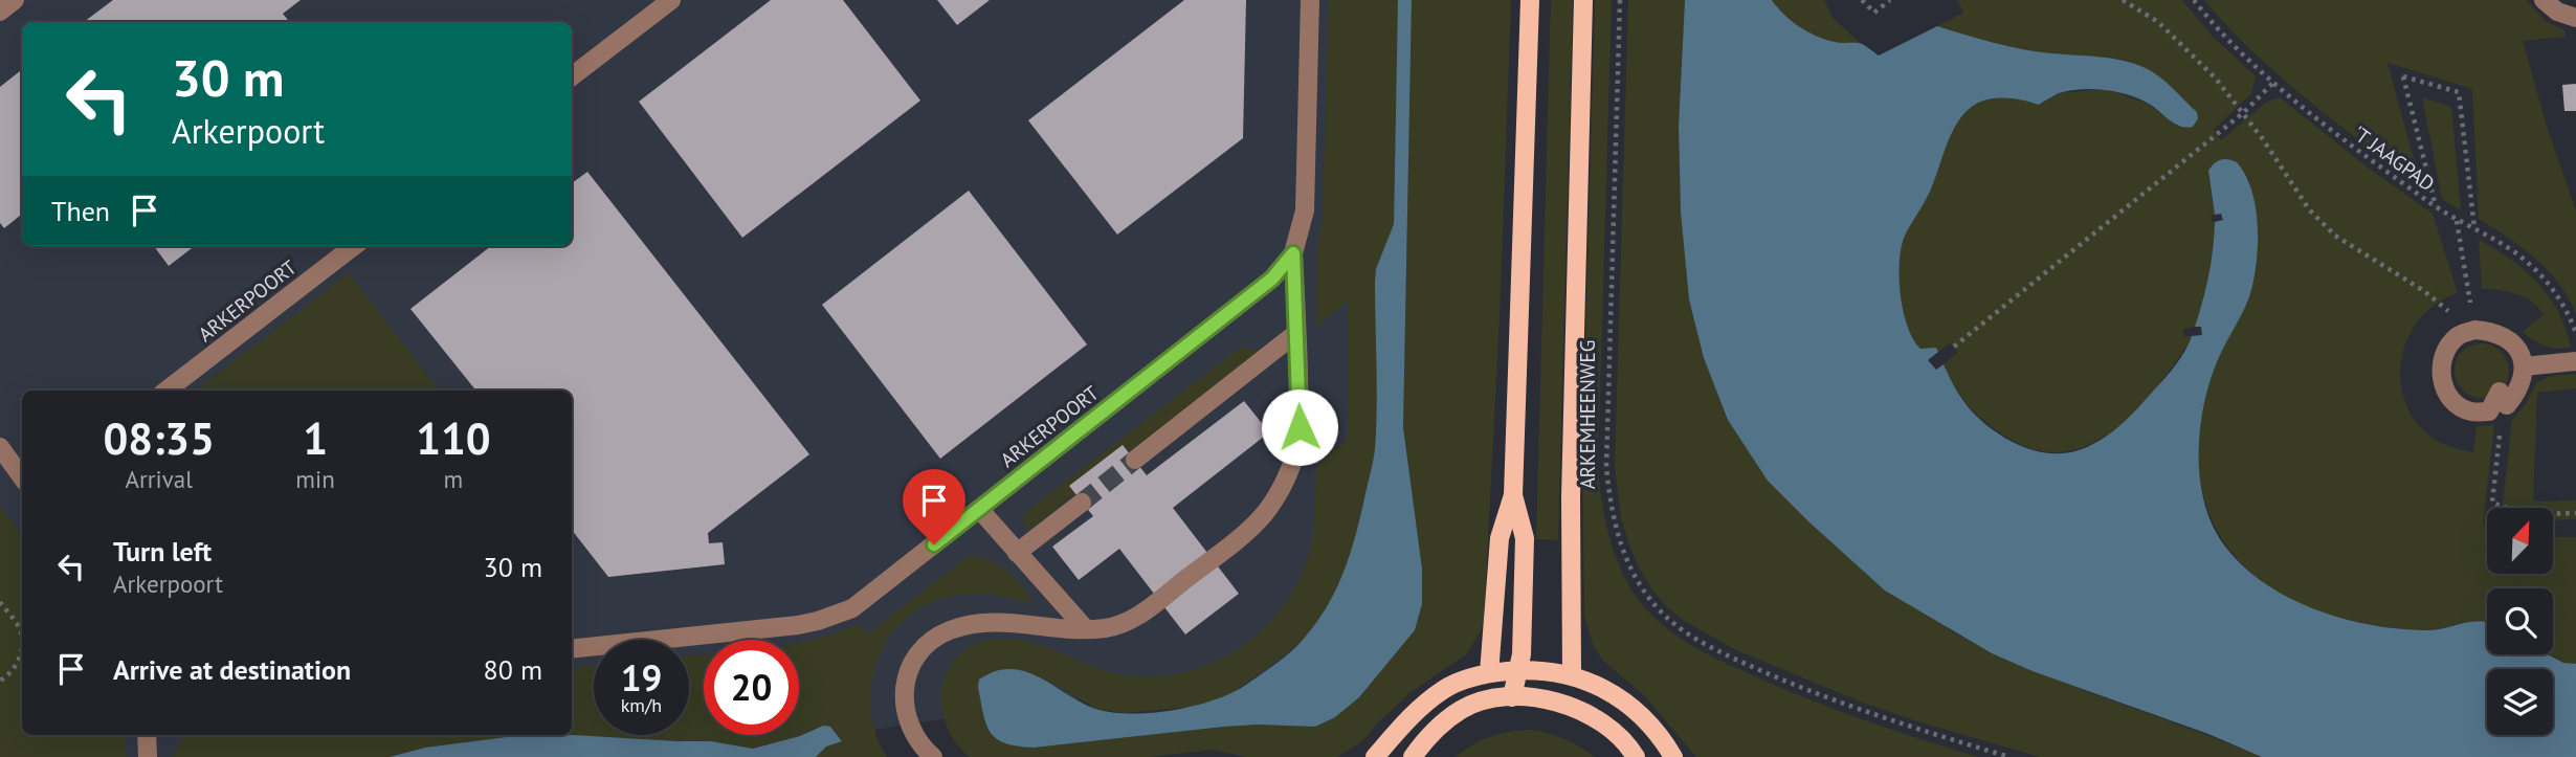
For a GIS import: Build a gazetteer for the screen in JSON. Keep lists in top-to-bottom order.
{
  "streets": {
    "main road": ["ARKEMHEENWEG"],
    "street": ["ARKERPOORT"],
    "path": ["'T JAAGPAD"]
  },
  "north": "top right",
  "page": {
    "turn": ["30 m", "Arkerpoort"],
    "then": "Then",
    "eta": [
      "08:35",
      "Arrival",
      "1",
      "min",
      "110",
      "m"
    ],
    "list": [
      {
        "name": "Turn left",
        "note": "Arkerpoort",
        "value": "30 m"
      },
      {
        "name": "Arrive at destination",
        "value": "80 m"
      }
    ],
    "speed": "19 km/h",
    "limit": "20"
  }
}
